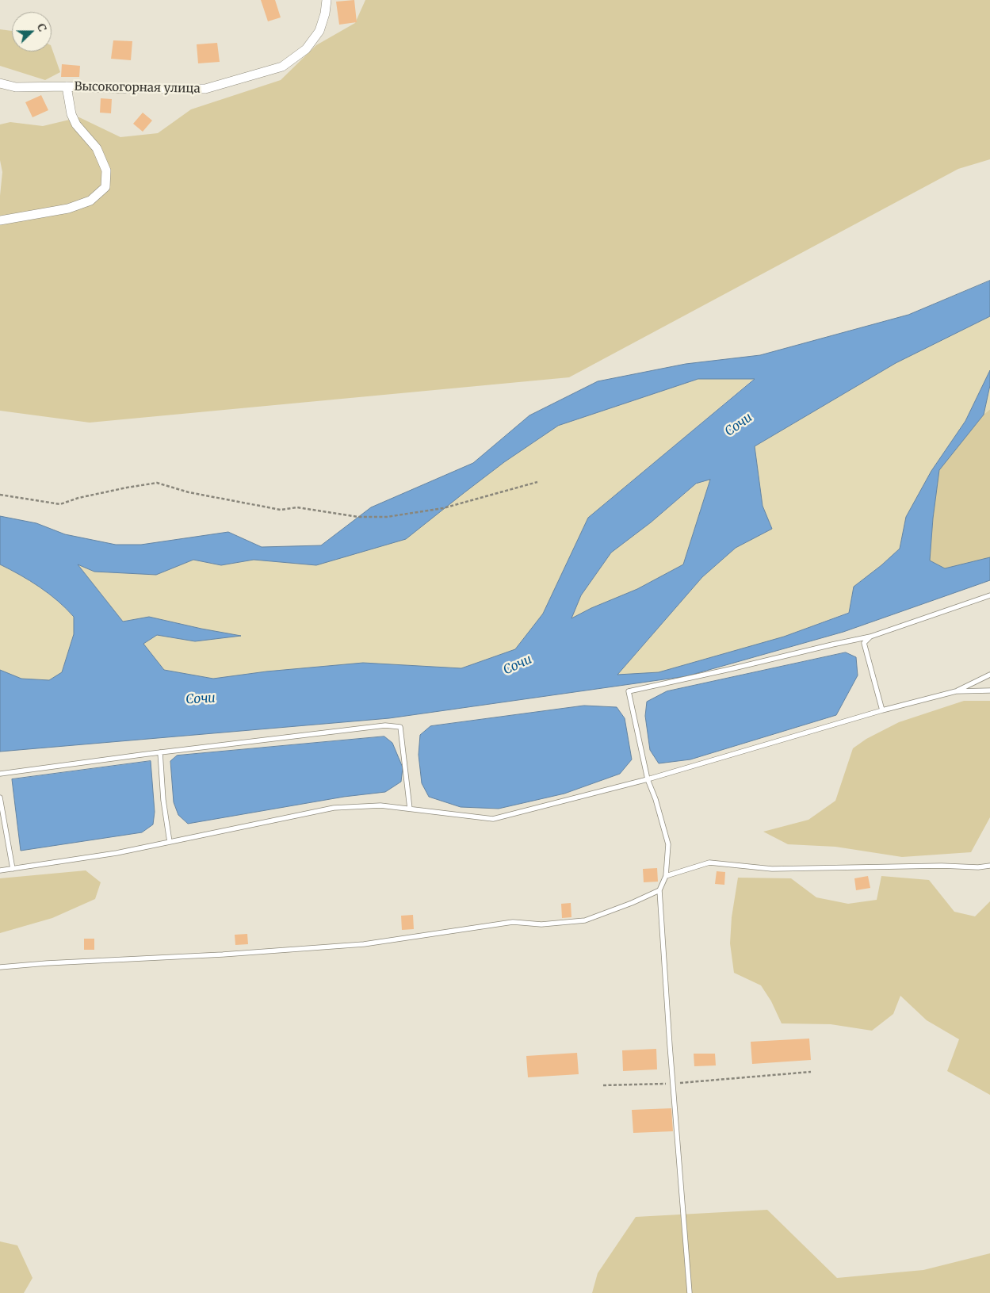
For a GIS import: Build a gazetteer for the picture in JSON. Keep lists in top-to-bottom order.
{
  "streets": {
    "street": ["Высокогорная улица"]
  },
  "water": ["Сочи"],
  "north": "right"
}
